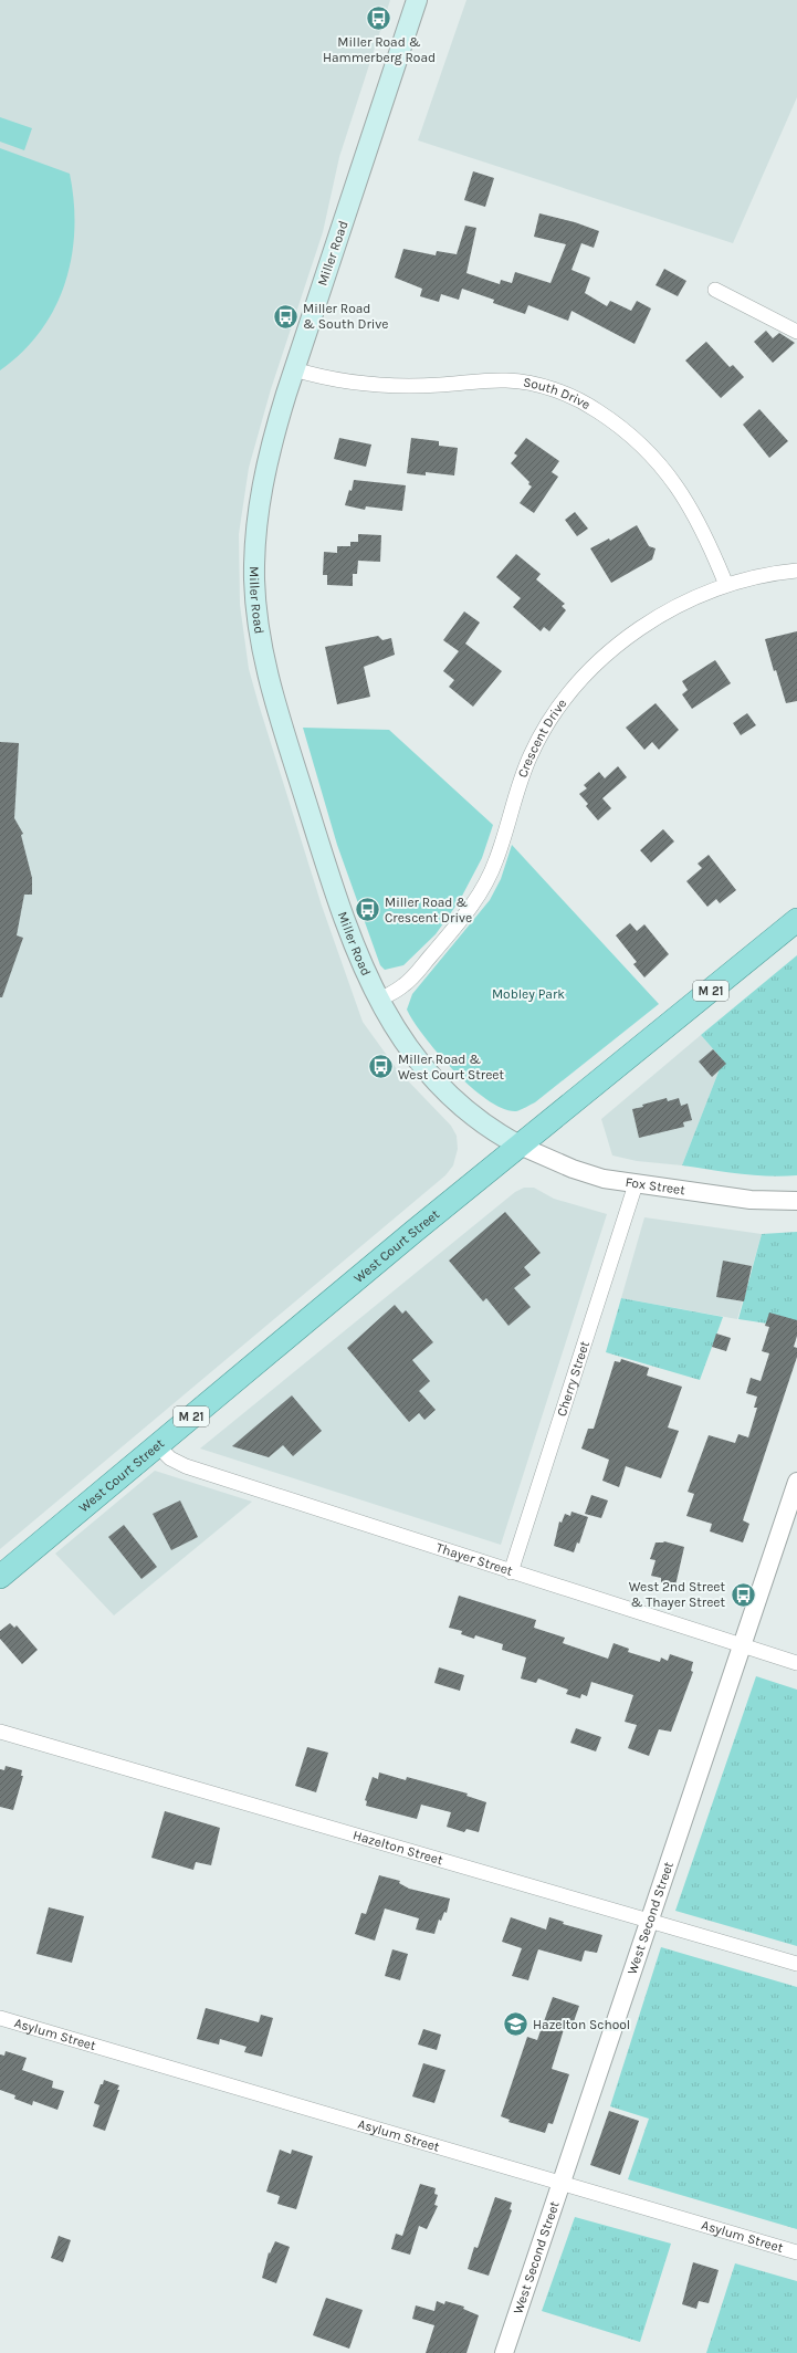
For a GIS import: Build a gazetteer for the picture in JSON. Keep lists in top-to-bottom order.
{
  "streets": {
    "main road": ["Miller Road", "M 21", "West Court Street"],
    "street": [
      "South Drive",
      "Crescent Drive",
      "Fox Street",
      "Cherry Street",
      "Thayer Street",
      "Hazelton Street",
      "West Second Street",
      "Asylum Street"
    ]
  },
  "crossings": [
    ["Miller Road", "South Drive"],
    ["Miller Road", "Crescent Drive"],
    ["Miller Road", "Fox Street"],
    ["Miller Road", "West Court Street"],
    ["South Drive", "Crescent Drive"],
    ["Fox Street", "West Court Street"],
    ["Fox Street", "Cherry Street"],
    ["West Court Street", "Thayer Street"],
    ["Cherry Street", "Thayer Street"],
    ["Thayer Street", "West Second Street"],
    ["Hazelton Street", "West Second Street"],
    ["West Second Street", "Asylum Street"]
  ],
  "parks": ["Mobley Park"],
  "places": {
    "bus stop": [
      "Miller Road & Hammerberg Road",
      "Miller Road & South Drive",
      "Miller Road & Crescent Drive",
      "Miller Road & West Court Street",
      "West 2nd Street & Thayer Street"
    ],
    "school or university": ["Hazelton School"]
  }
}
